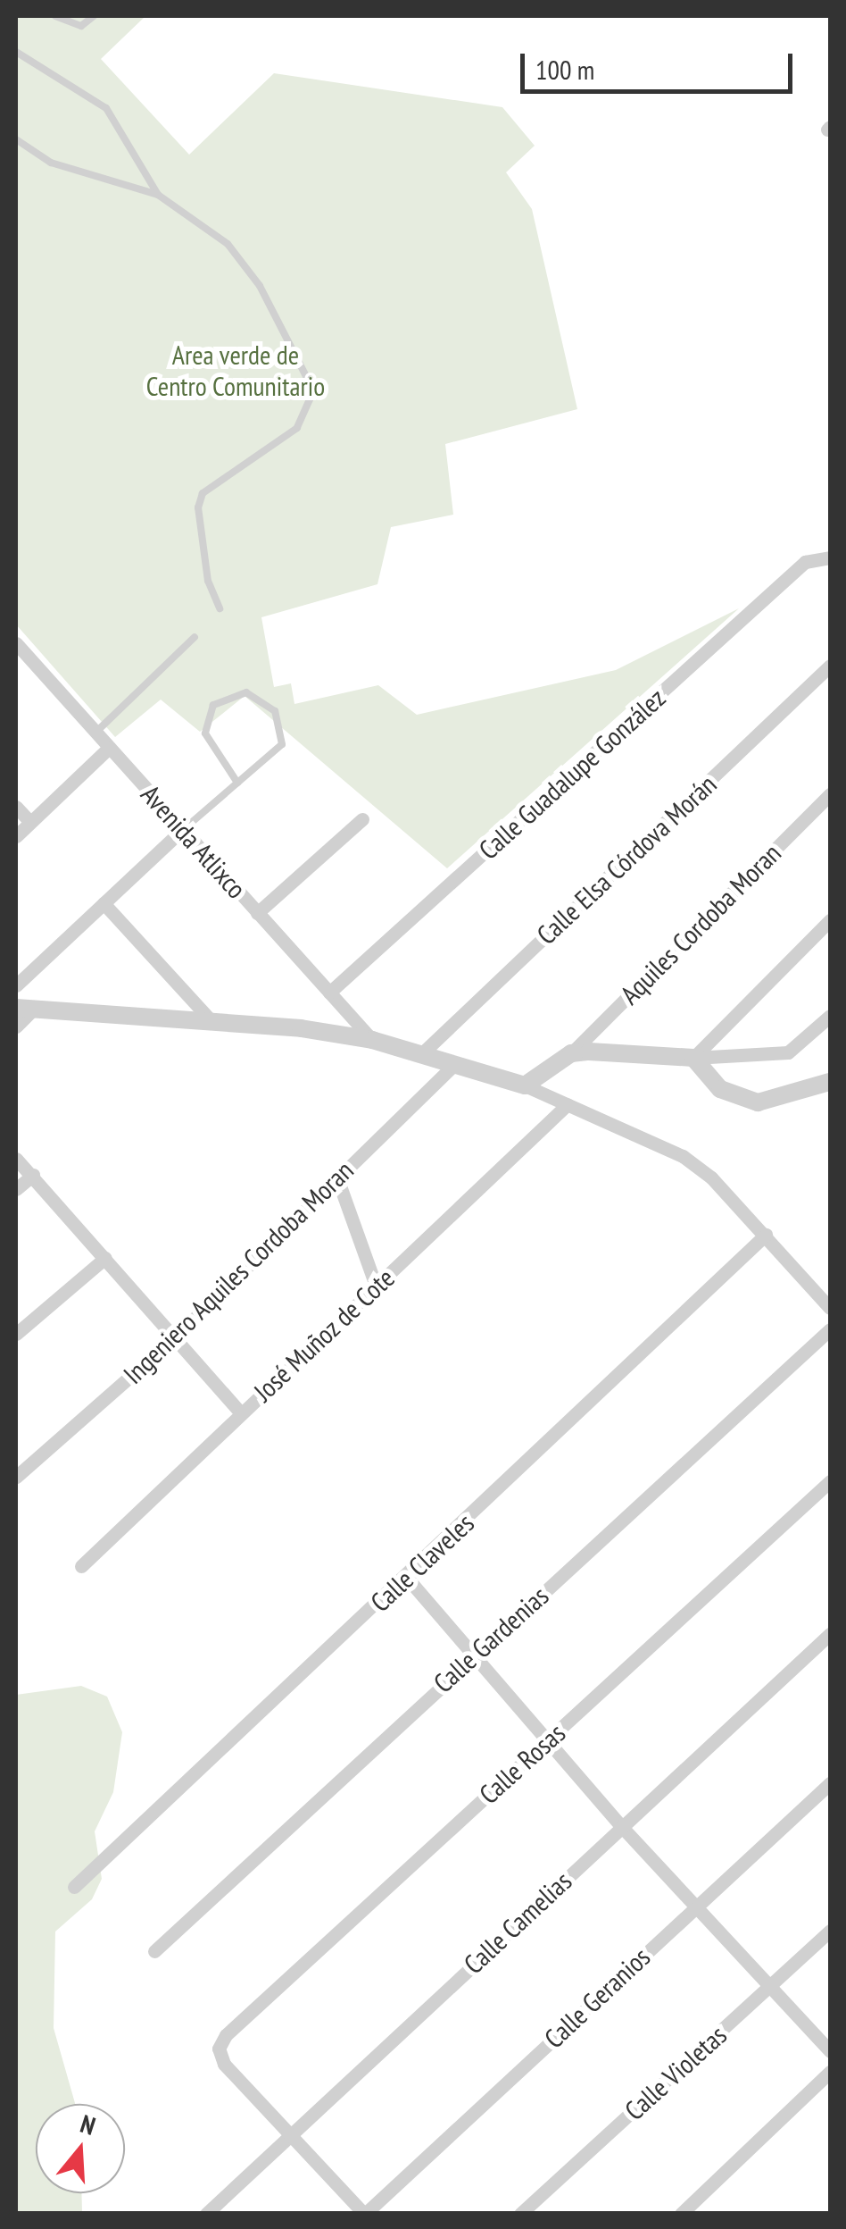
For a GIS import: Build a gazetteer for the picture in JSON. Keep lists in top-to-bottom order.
{
  "streets": {
    "street": [
      "Calle Guadalupe González",
      "Avenida Atlixco",
      "Calle Elsa Córdova Morán",
      "Aquiles Cordoba Moran",
      "Ingeniero Aquiles Cordoba Moran",
      "José Muñoz de Cote",
      "Calle Claveles",
      "Calle Gardenias",
      "Calle Rosas",
      "Calle Camelias",
      "Calle Geranios",
      "Calle Violetas"
    ]
  },
  "crossings": [
    ["Calle Guadalupe González", "Avenida Atlixco"],
    ["Calle Rosas", "Calle Camelias"]
  ],
  "parks": ["Area verde de Centro Comunitario"],
  "scale_bar": "100 m",
  "north": "top"
}
